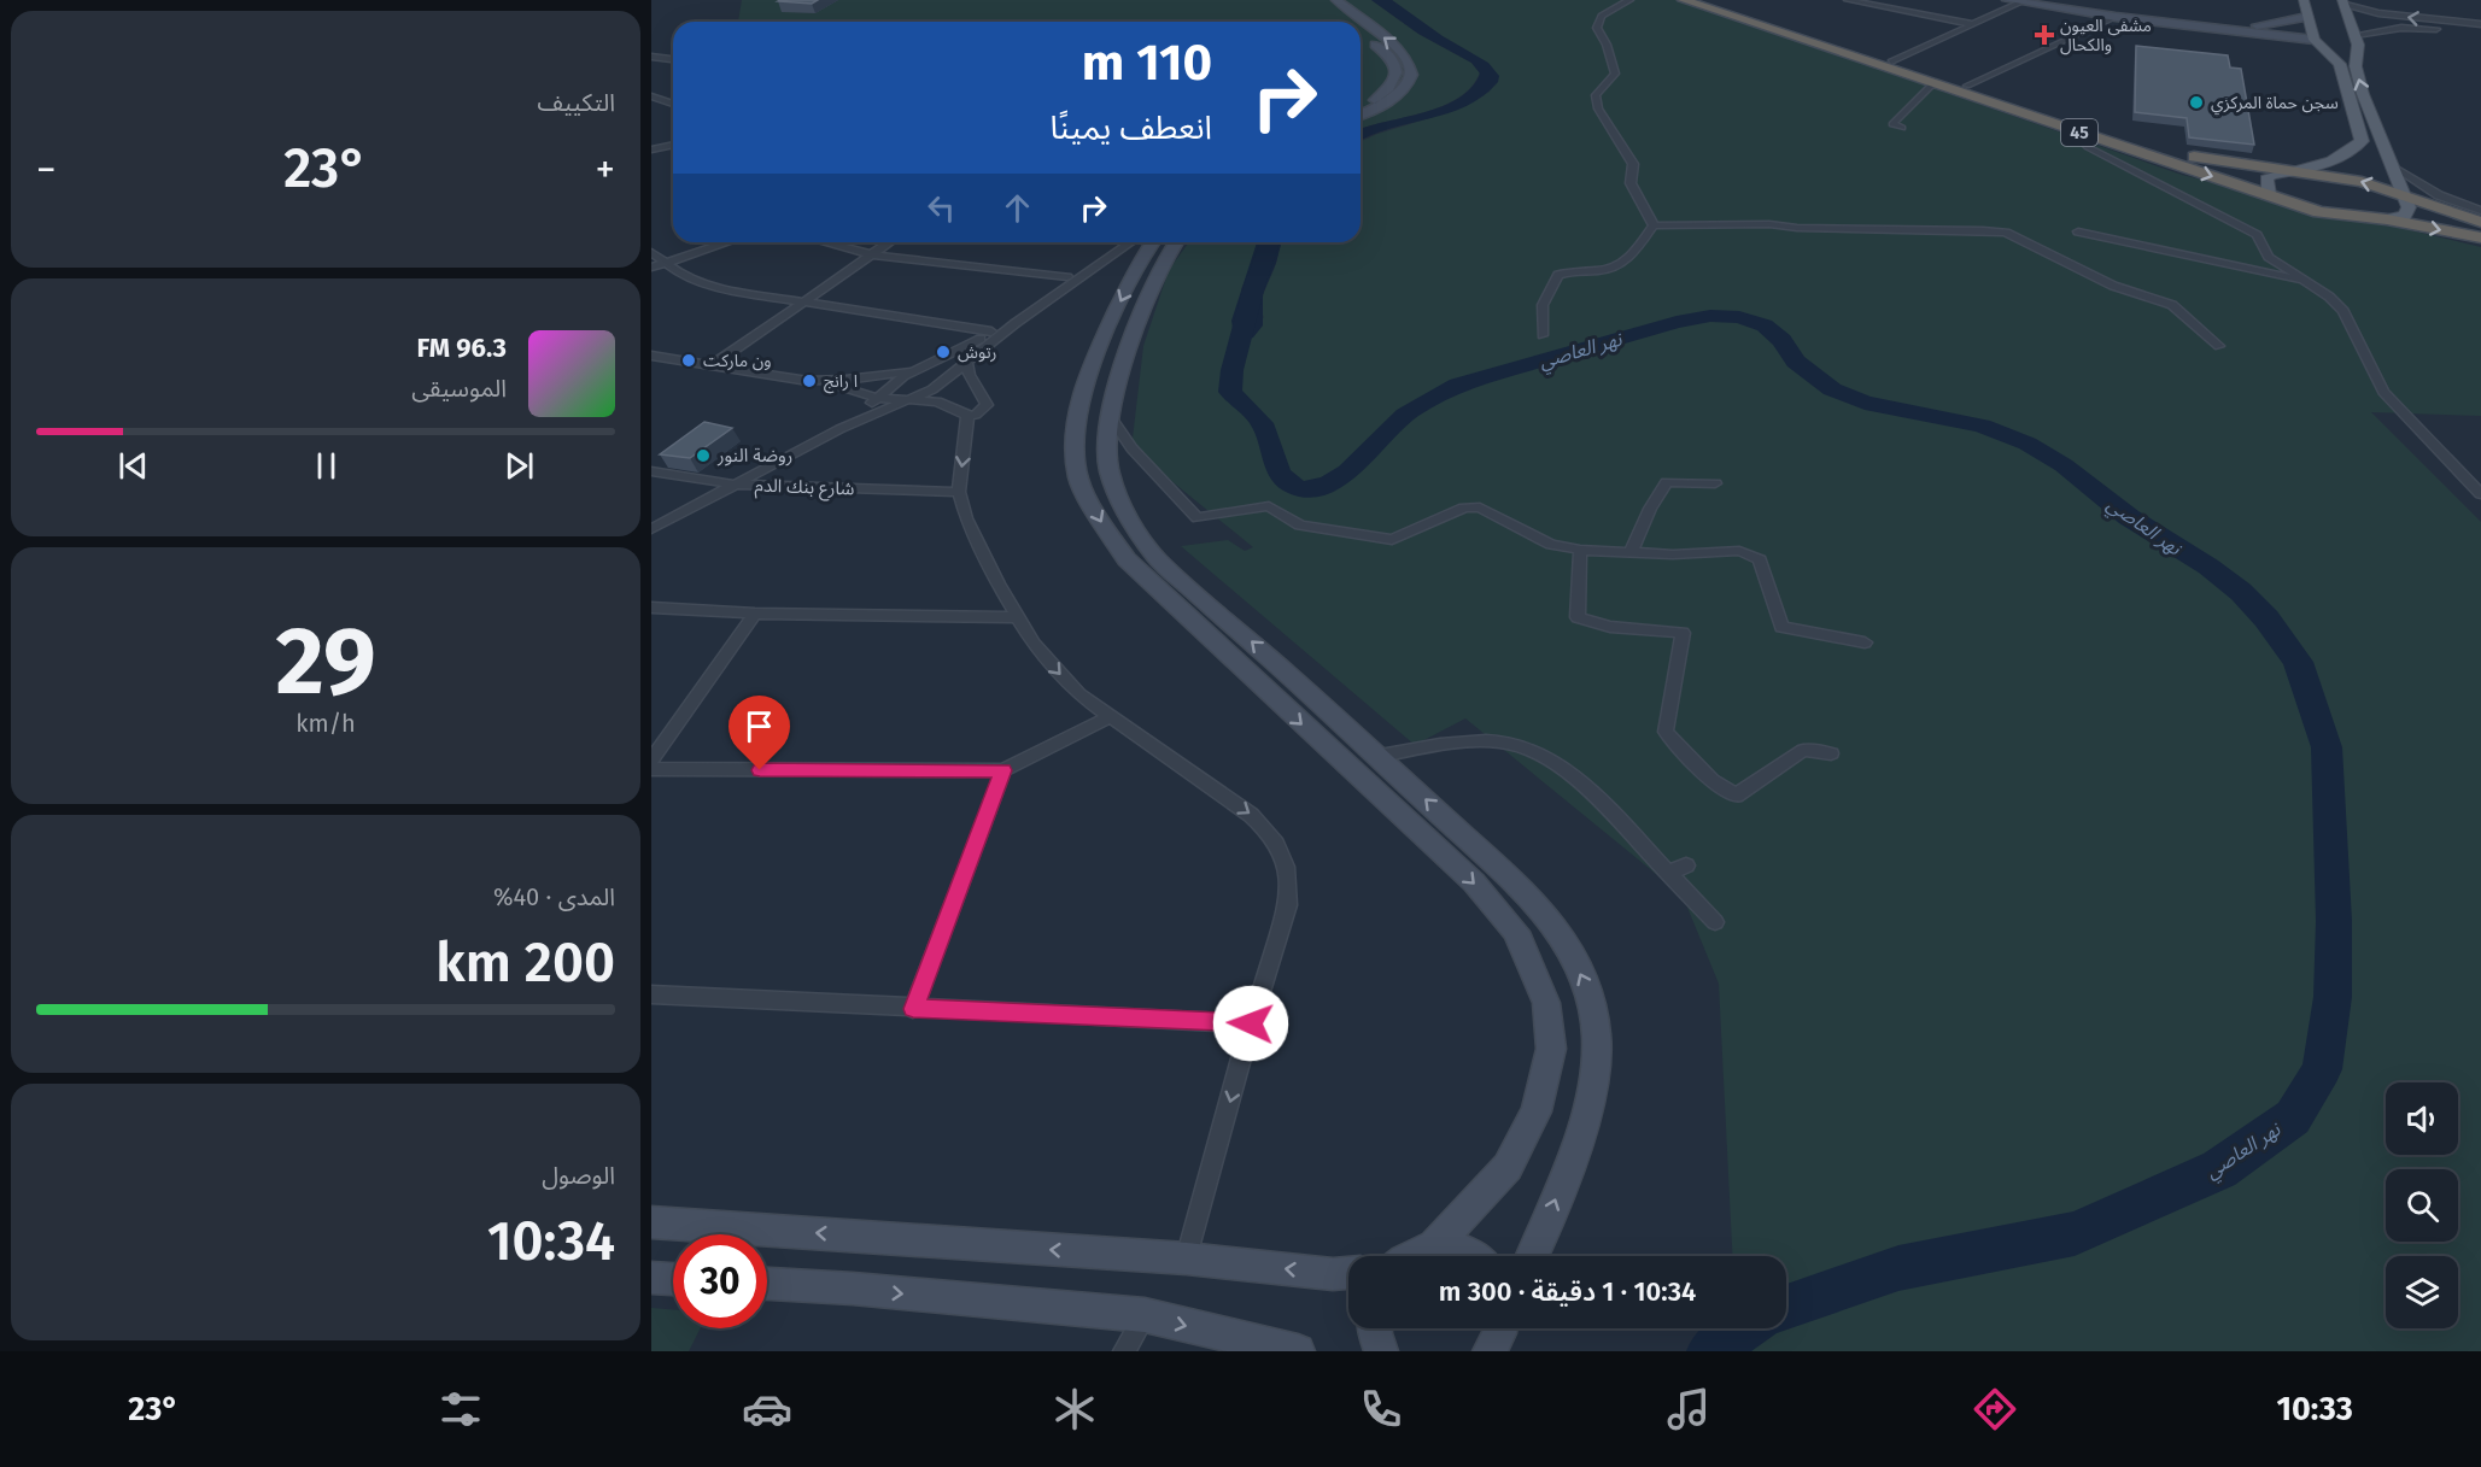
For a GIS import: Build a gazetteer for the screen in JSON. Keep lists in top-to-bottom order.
{
  "streets": {
    "highway": ["45"],
    "street": ["شارع بنك الدم"]
  },
  "water": ["نهر العاصي"],
  "places": {
    "health": ["مشفى العيون والكحال"],
    "other": [
      "سجن حماة المركزي",
      "رتوش",
      "ون ماركت",
      "ا رانج",
      "روضة النور"
    ]
  },
  "page": {
    "tile": [
      "التكييف",
      ["29", "km/h"],
      ["المدى · 40%", "200 km"],
      ["الوصول", "10:34"]
    ],
    "turn": ["110 m", "انعطف يمينًا"],
    "heat": ["−", "23°", "+"],
    "song": ["96.3 FM", "الموسيقى"],
    "limit": "30",
    "trip": "10:34 · 1 دقيقة · 300 m",
    "tabs": ["10:33", "23°"]
  }
}
